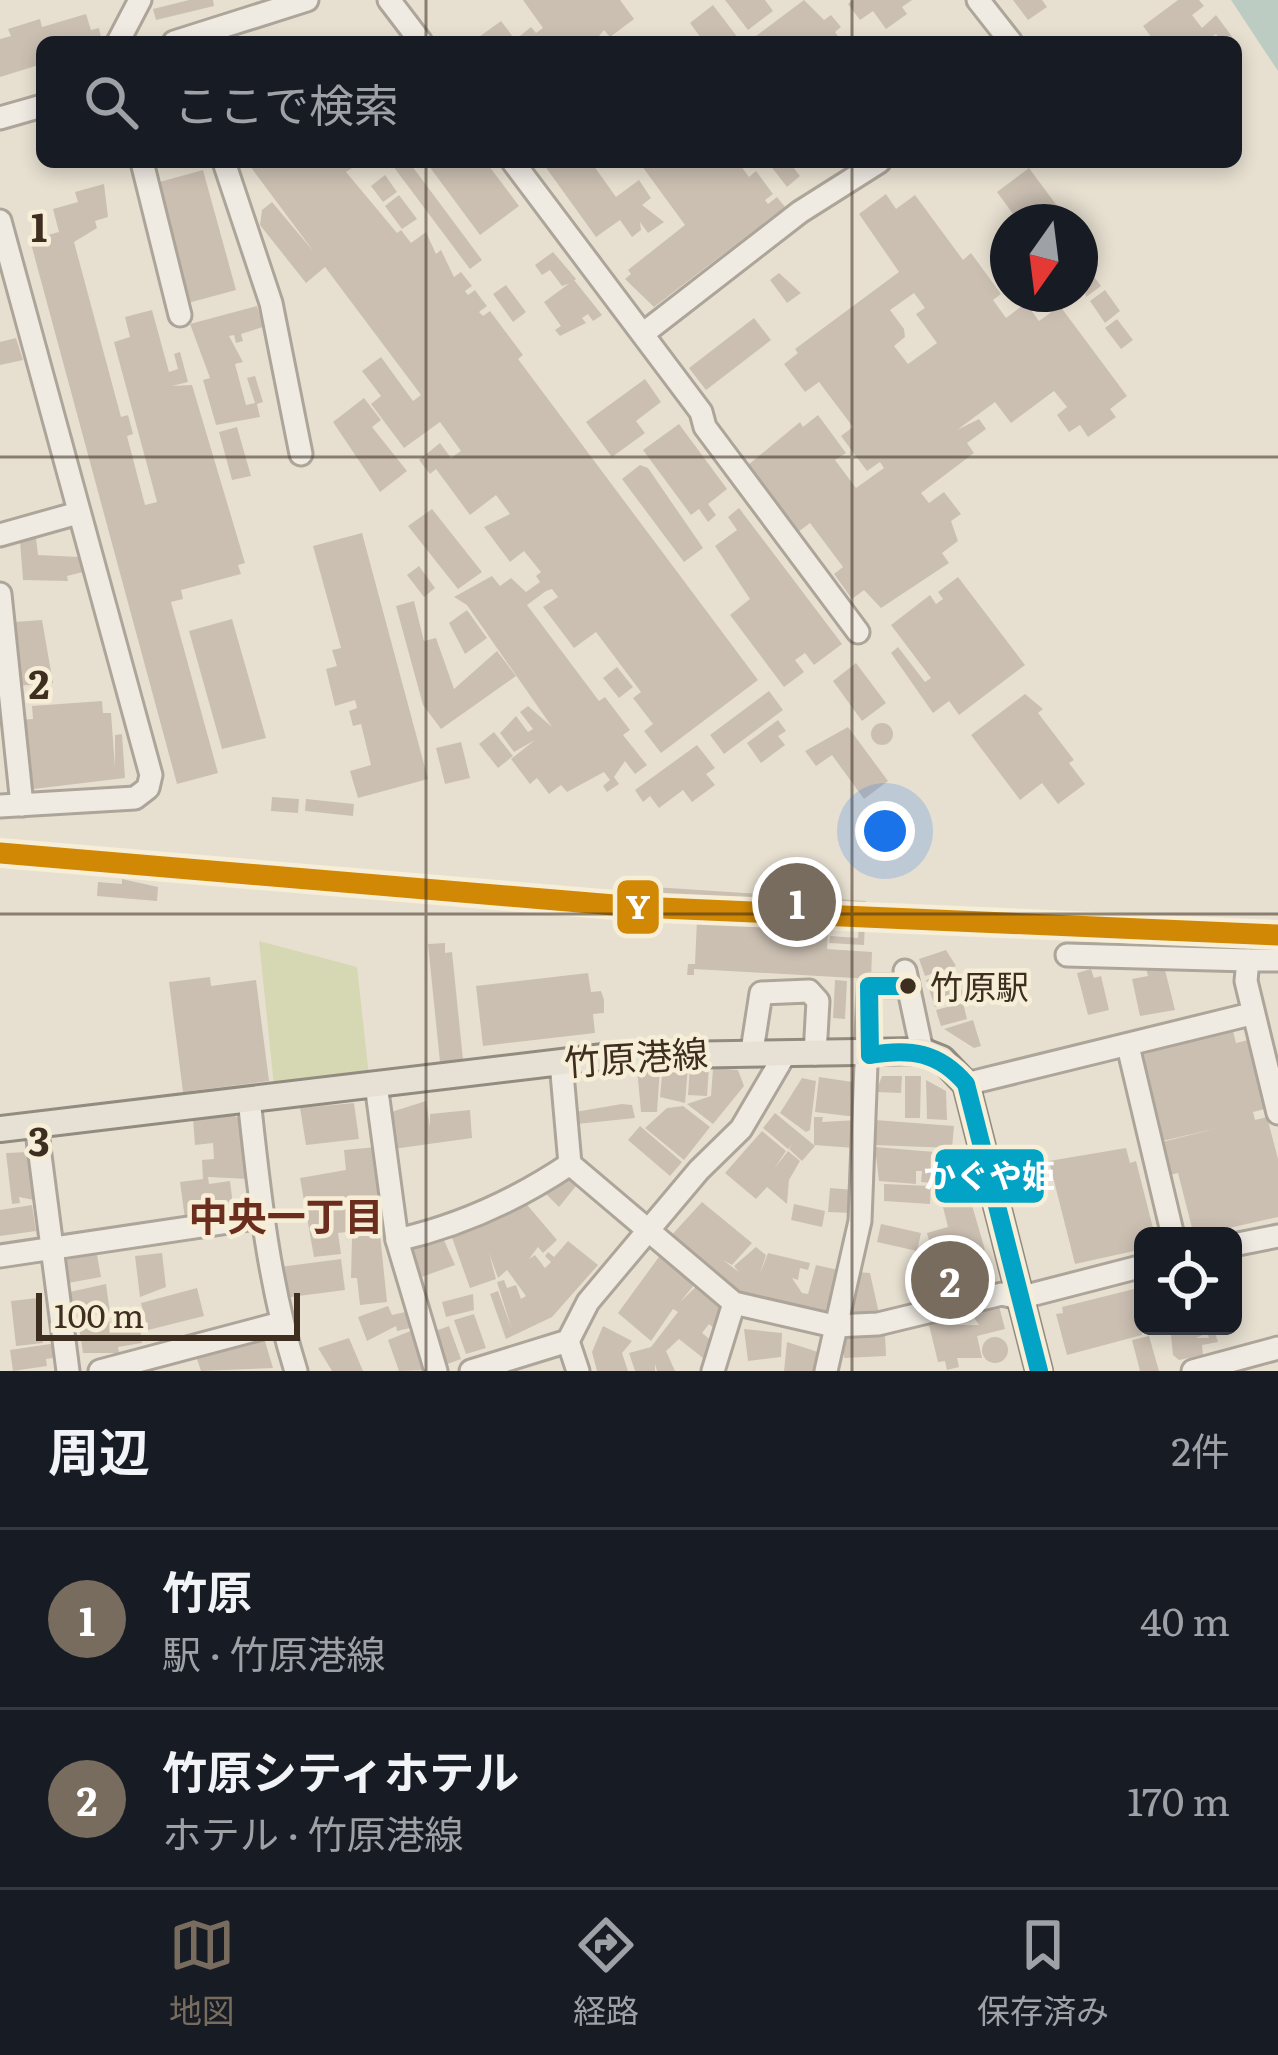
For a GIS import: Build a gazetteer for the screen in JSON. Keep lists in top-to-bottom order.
{
  "streets": {
    "main road": ["竹原港線"]
  },
  "districts": ["中央一丁目"],
  "places": ["竹原駅"],
  "lines": ["transit line Y", "transit line かぐや姫"],
  "scale_bar": "100 m",
  "north": "bottom",
  "page": {
    "search": "ここで検索",
    "pins": ["1", "2"],
    "scale": "100 m",
    "heading": ["周辺", "2件"],
    "list": [
      {
        "mark": "1",
        "name": "竹原",
        "note": "駅 · 竹原港線",
        "value": "40 m"
      },
      {
        "mark": "2",
        "name": "竹原シティホテル",
        "note": "ホテル · 竹原港線",
        "value": "170 m"
      }
    ],
    "nav": ["地図", "経路", "保存済み"]
  },
  "grid": {
    "rows": ["1", "2", "3"]
  }
}
